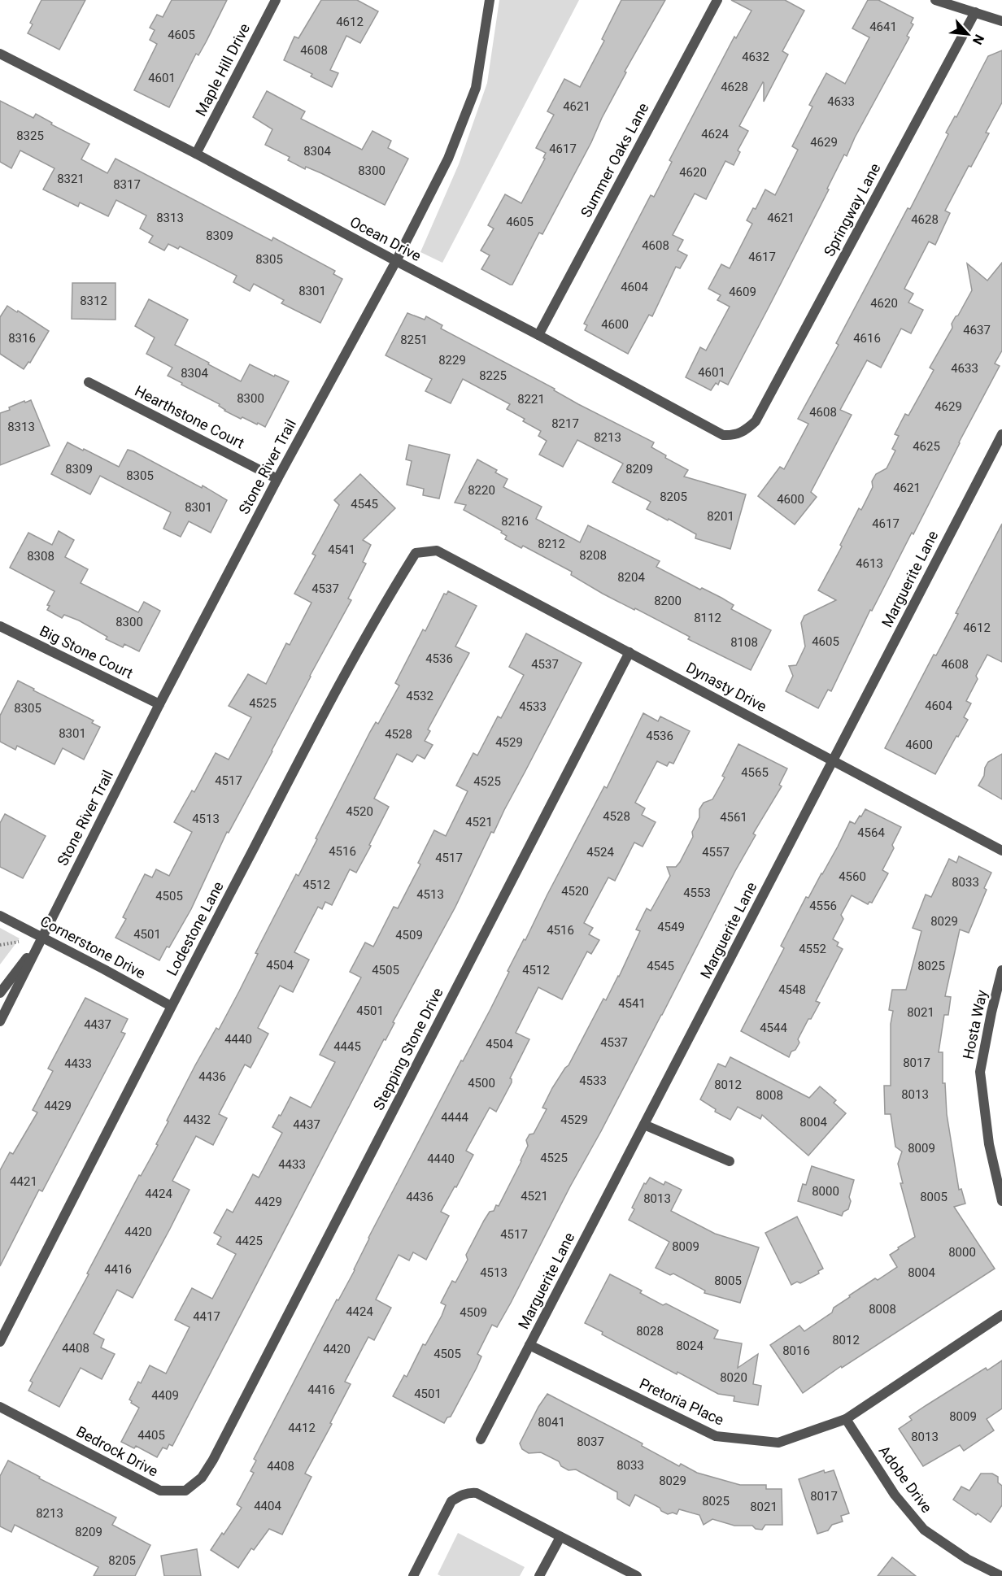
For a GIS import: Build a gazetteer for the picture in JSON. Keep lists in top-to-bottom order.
{
  "streets": {
    "street": [
      "Maple Hill Drive",
      "Summer Oaks Lane",
      "Springway Lane",
      "Ocean Drive",
      "Hearthstone Court",
      "Stone River Trail",
      "Marguerite Lane",
      "Big Stone Court",
      "Dynasty Drive",
      "Lodestone Lane",
      "Cornerstone Drive",
      "Hosta Way",
      "Stepping Stone Drive",
      "Pretoria Place",
      "Bedrock Drive",
      "Adobe Drive"
    ]
  },
  "crossings": [
    ["Maple Hill Drive", "Ocean Drive"],
    ["Summer Oaks Lane", "Ocean Drive"],
    ["Springway Lane", "Ocean Drive"],
    ["Ocean Drive", "Stone River Trail"],
    ["Hearthstone Court", "Stone River Trail"],
    ["Stone River Trail", "Big Stone Court"],
    ["Stone River Trail", "Cornerstone Drive"],
    ["Marguerite Lane", "Dynasty Drive"],
    ["Marguerite Lane", "Pretoria Place"],
    ["Dynasty Drive", "Lodestone Lane"],
    ["Dynasty Drive", "Stepping Stone Drive"],
    ["Lodestone Lane", "Cornerstone Drive"],
    ["Stepping Stone Drive", "Bedrock Drive"],
    ["Pretoria Place", "Adobe Drive"]
  ],
  "house_numbers": [
    "4612",
    "4641",
    "4605",
    "4608",
    "4632",
    "4601",
    "4628",
    "4633",
    "4621",
    "4624",
    "8325",
    "4629",
    "4617",
    "8304",
    "8300",
    "4620",
    "8321",
    "8317",
    "8313",
    "4621",
    "4628",
    "4605",
    "8309",
    "4608",
    "4617",
    "8305",
    "4604",
    "8301",
    "4609",
    "8312",
    "4620",
    "4600",
    "4637",
    "8316",
    "4616",
    "8251",
    "8229",
    "4633",
    "4601",
    "8304",
    "8225",
    "8300",
    "8221",
    "4629",
    "4608",
    "8217",
    "8313",
    "8213",
    "4625",
    "8309",
    "8209",
    "8305",
    "4621",
    "8220",
    "8205",
    "4600",
    "4545",
    "8301",
    "8201",
    "8216",
    "4617",
    "8212",
    "4541",
    "8208",
    "8308",
    "4613",
    "8204",
    "4537",
    "8200",
    "8112",
    "8300",
    "4612",
    "4605",
    "8108",
    "4536",
    "4537",
    "4608",
    "4532",
    "4525",
    "4604",
    "4533",
    "8305",
    "8301",
    "4528",
    "4536",
    "4529",
    "4600",
    "4565",
    "4517",
    "4525",
    "4520",
    "4528",
    "4561",
    "4513",
    "4521",
    "4564",
    "4516",
    "4524",
    "4557",
    "4517",
    "4560",
    "8033",
    "4512",
    "4520",
    "4553",
    "4513",
    "4505",
    "4556",
    "8029",
    "4549",
    "4516",
    "4501",
    "4509",
    "4552",
    "4504",
    "4545",
    "8025",
    "4505",
    "4512",
    "4548",
    "4541",
    "4501",
    "8021",
    "4437",
    "4544",
    "4440",
    "4537",
    "4504",
    "4445",
    "8017",
    "4433",
    "4436",
    "4533",
    "4500",
    "8012",
    "8013",
    "8008",
    "4429",
    "4444",
    "4432",
    "4529",
    "8004",
    "4437",
    "8009",
    "4525",
    "4440",
    "4433",
    "4421",
    "8000",
    "4424",
    "4521",
    "4436",
    "8005",
    "8013",
    "4429",
    "4420",
    "4517",
    "4425",
    "8009",
    "8000",
    "4416",
    "4513",
    "8004",
    "8005",
    "8008",
    "4424",
    "4509",
    "4417",
    "8028",
    "8012",
    "8024",
    "4408",
    "4420",
    "8016",
    "4505",
    "8020",
    "4416",
    "4501",
    "4409",
    "8009",
    "8041",
    "4412",
    "4405",
    "8013",
    "8037",
    "8033",
    "4408",
    "8029",
    "8017",
    "8025",
    "4404",
    "8021",
    "8213",
    "8209",
    "8205"
  ],
  "north": "bottom right"
}
